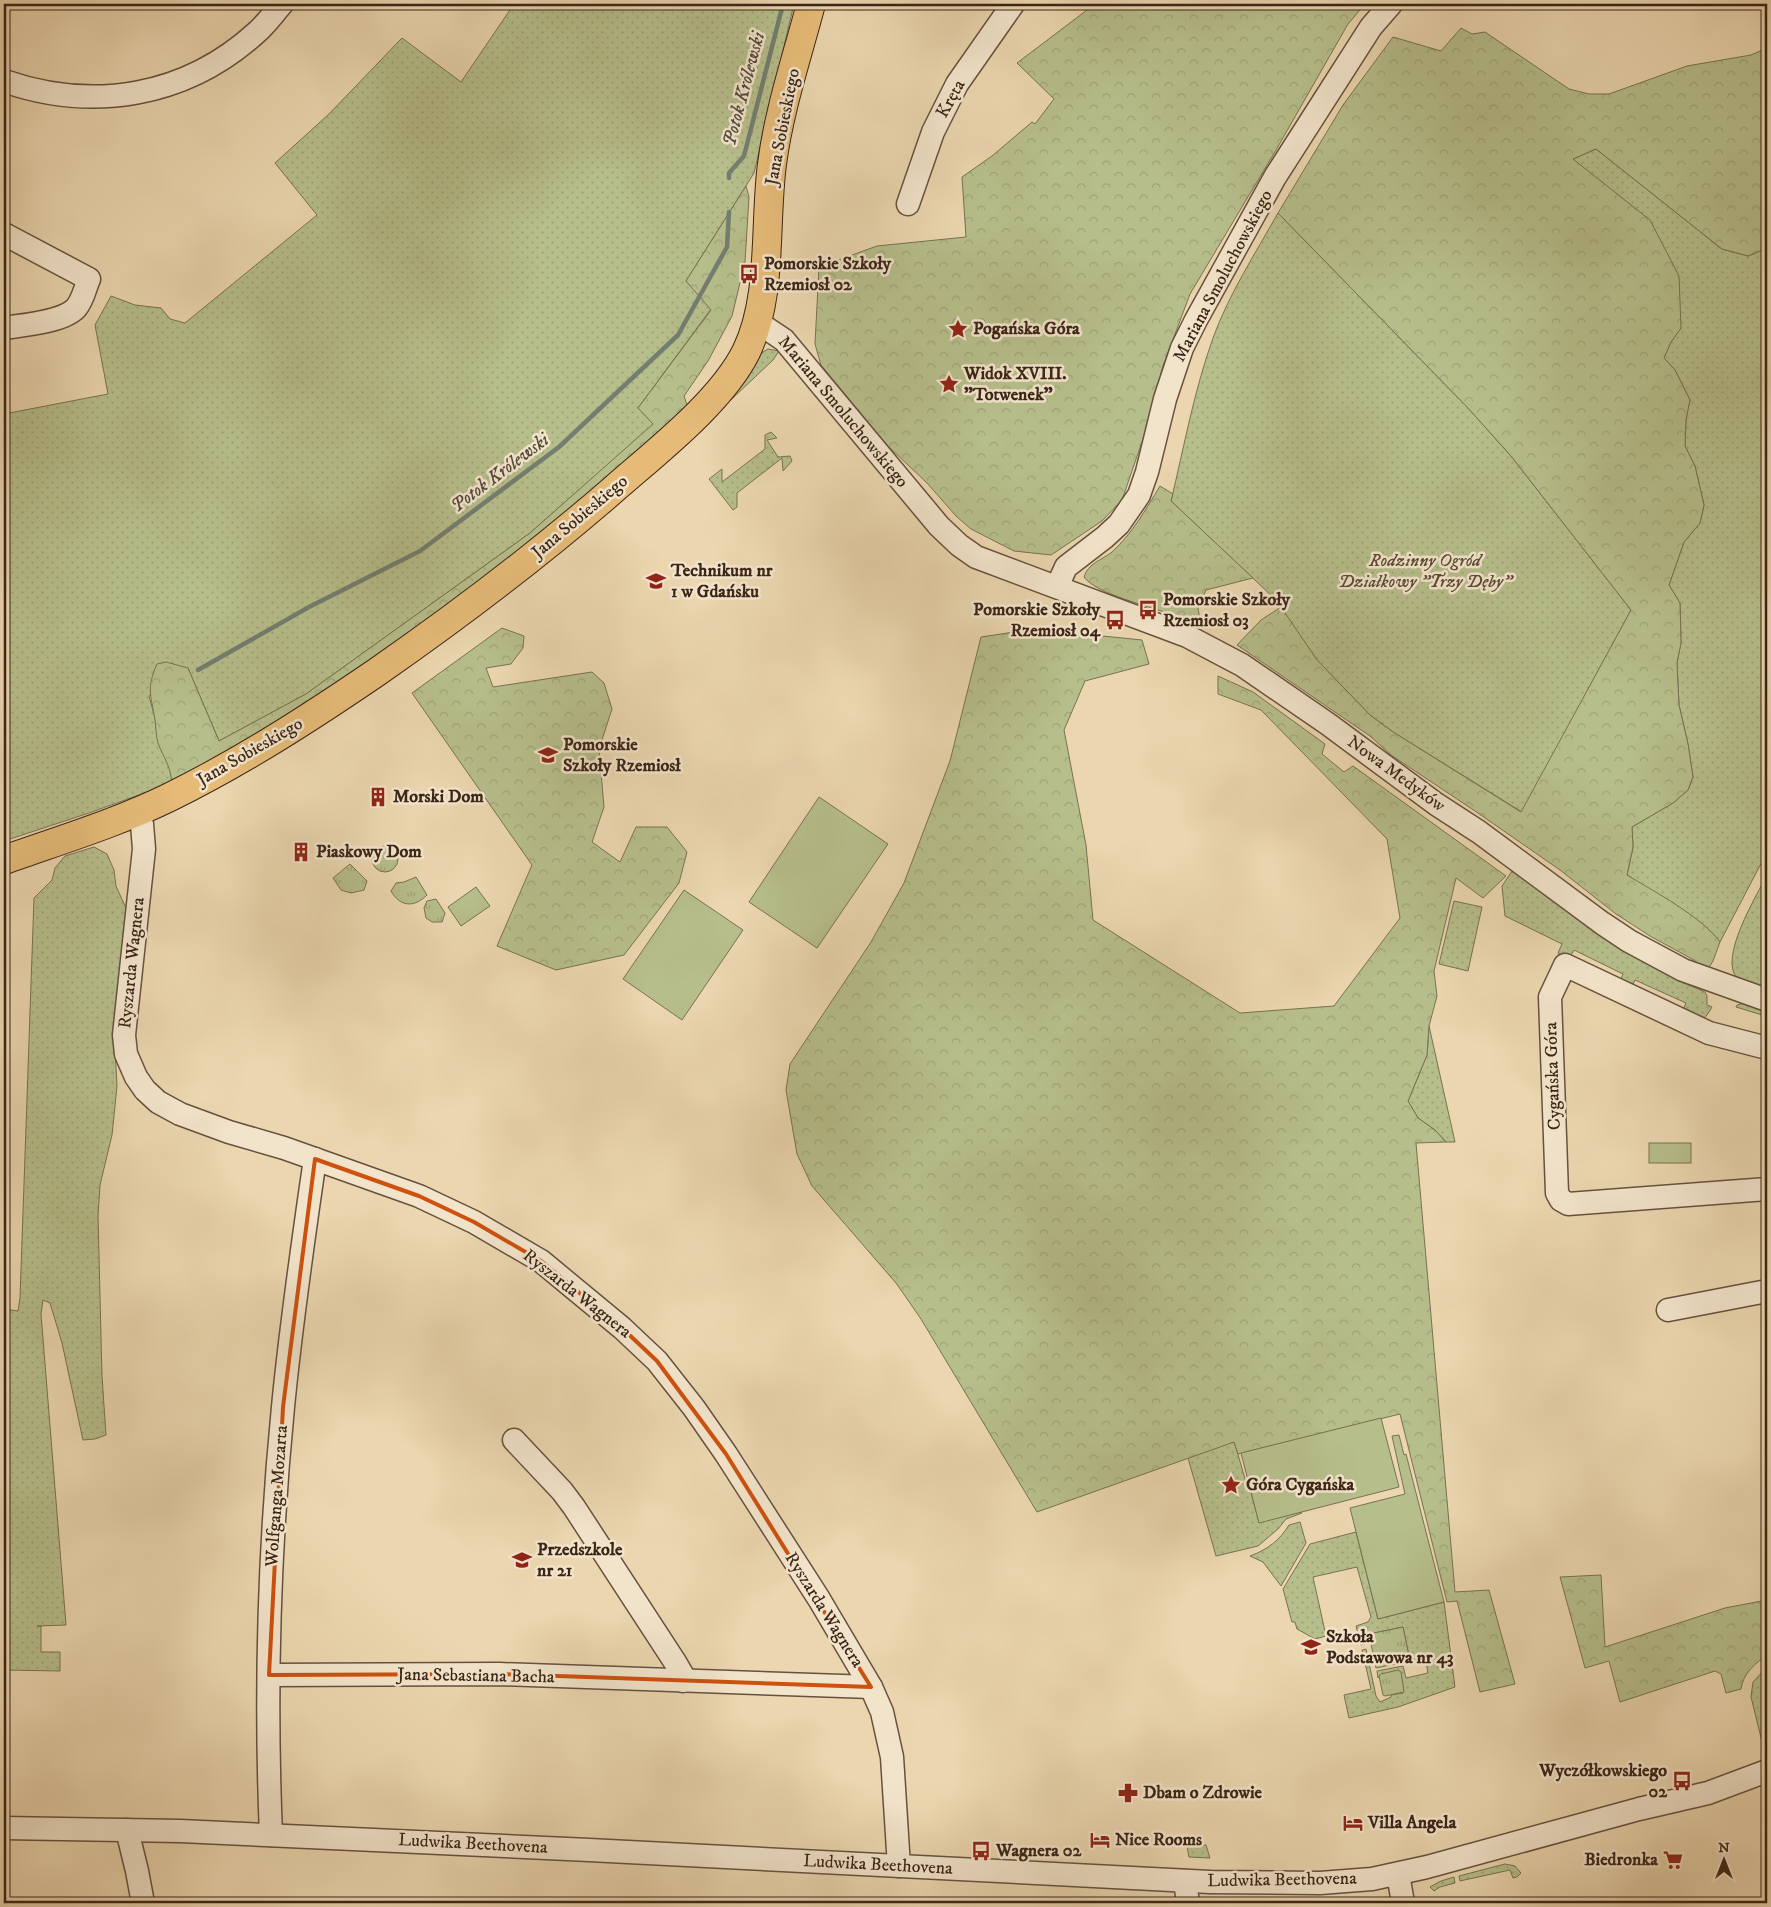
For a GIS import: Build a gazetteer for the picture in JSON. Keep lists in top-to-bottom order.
{
  "streets": {
    "main road": ["Jana Sobieskiego"],
    "street": [
      "Kręta",
      "Mariana Smoluchowskiego",
      "Nowa Medyków",
      "Ryszarda Wagnera",
      "Cygańska Góra",
      "Wolfganga Mozarta",
      "Jana Sebastiana Bacha",
      "Ludwika Beethovena"
    ]
  },
  "crossings": [
    ["Jana Sobieskiego", "Mariana Smoluchowskiego"],
    ["Jana Sobieskiego", "Ryszarda Wagnera"],
    ["Mariana Smoluchowskiego", "Nowa Medyków"],
    ["Ryszarda Wagnera", "Wolfganga Mozarta"],
    ["Ryszarda Wagnera", "Jana Sebastiana Bacha"],
    ["Ryszarda Wagnera", "Ludwika Beethovena"],
    ["Wolfganga Mozarta", "Jana Sebastiana Bacha"],
    ["Wolfganga Mozarta", "Ludwika Beethovena"]
  ],
  "water": ["Potok Królewski"],
  "parks": ["Rodzinny Ogród Działkowy \"Trzy Dęby\""],
  "places": {
    "bus stop": [
      "Pomorskie Szkoły Rzemiosł 02",
      "Pomorskie Szkoły Rzemiosł 03",
      "Pomorskie Szkoły Rzemiosł 04",
      "Wyczółkowskiego 02",
      "Wagnera 02"
    ],
    "place": ["Pogańska Góra", "Widok XVIII. \"Totwenek\"", "Góra Cygańska"],
    "school or university": [
      "Technikum nr 1 w Gdańsku",
      "Pomorskie Szkoły Rzemiosł",
      "Przedszkole nr 21",
      "Szkoła Podstawowa nr 43"
    ],
    "building": ["Morski Dom", "Piaskowy Dom"],
    "pharmacy": ["Dbam o Zdrowie"],
    "hotel": ["Villa Angela", "Nice Rooms"],
    "supermarket": ["Biedronka"]
  },
  "north": "top"
}
